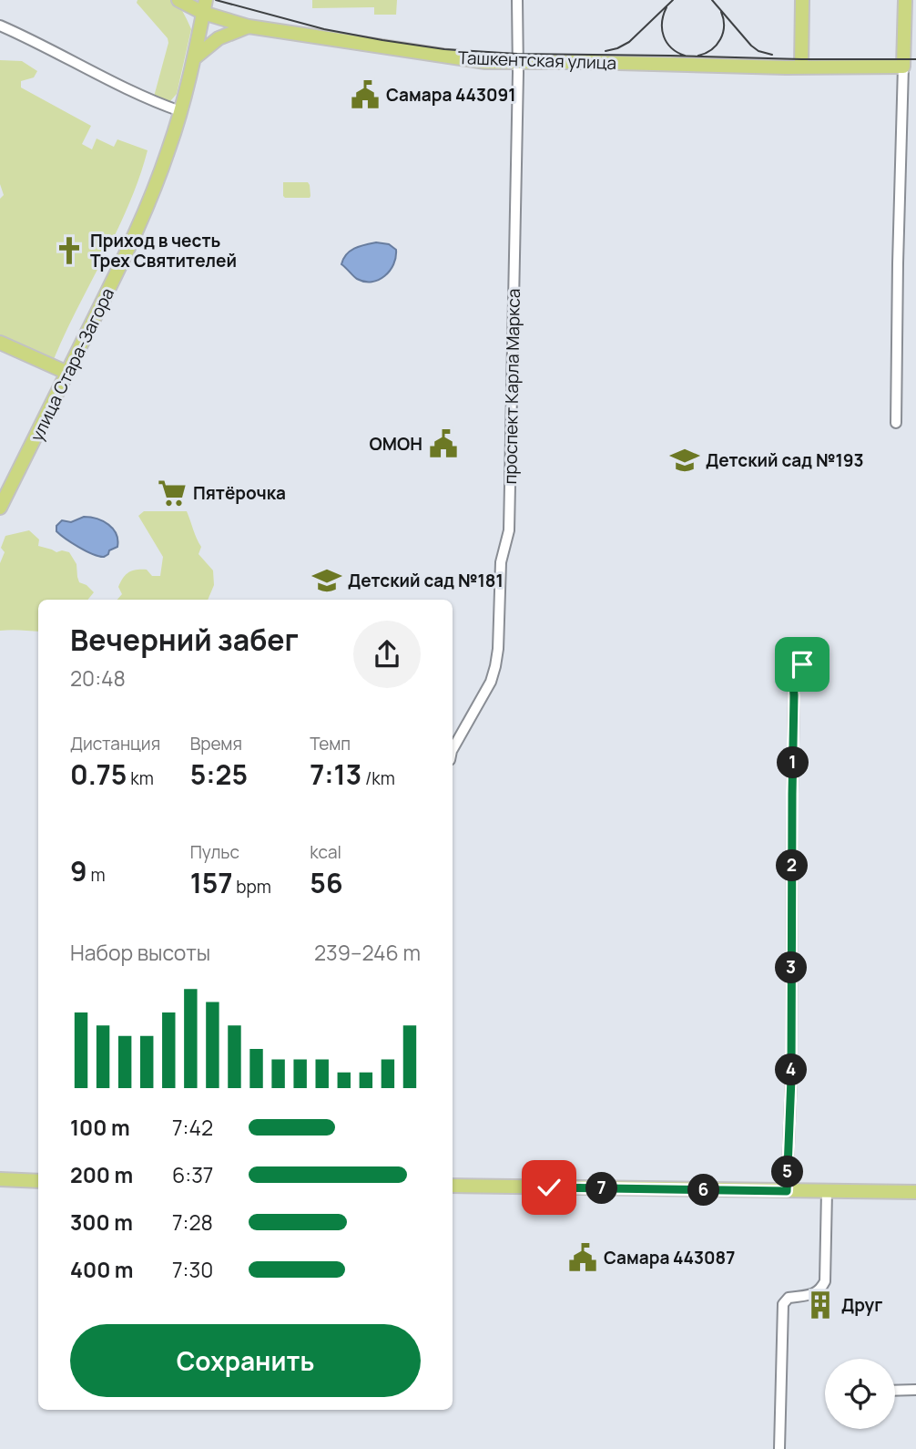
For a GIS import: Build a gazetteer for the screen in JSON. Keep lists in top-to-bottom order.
{
  "streets": {
    "main road": ["Ташкентская улица", "улица Стара-Загора"],
    "street": ["проспект Карла Маркса"]
  },
  "crossings": [
    ["Ташкентская улица", "улица Стара-Загора"],
    ["Ташкентская улица", "проспект Карла Маркса"]
  ],
  "places": {
    "public building": ["Самара 443091", "ОМОН", "Самара 443087"],
    "church": ["Приход в честь Трех Святителей"],
    "school or university": ["Детский сад №193", "Детский сад №181"],
    "supermarket": ["Пятёрочка"],
    "building": ["Друг"]
  },
  "page": {
    "heading": ["Вечерний забег", "20:48"],
    "stats": [
      ["Дистанция", "0.75 km"],
      ["Время", "5:25"],
      ["Темп", "7:13 /km"],
      ["9 m"],
      ["Пульс", "157 bpm"],
      ["kcal", "56"]
    ],
    "pins": [
      "1",
      "2",
      "3",
      "4",
      "5",
      "7",
      "6"
    ],
    "chart": ["Набор высоты", "239–246 m"],
    "list": [
      {
        "name": "100 m",
        "note": "7:42"
      },
      {
        "name": "200 m",
        "note": "6:37"
      },
      {
        "name": "300 m",
        "note": "7:28"
      },
      {
        "name": "400 m",
        "note": "7:30"
      }
    ],
    "buttons": "Сохранить"
  }
}
